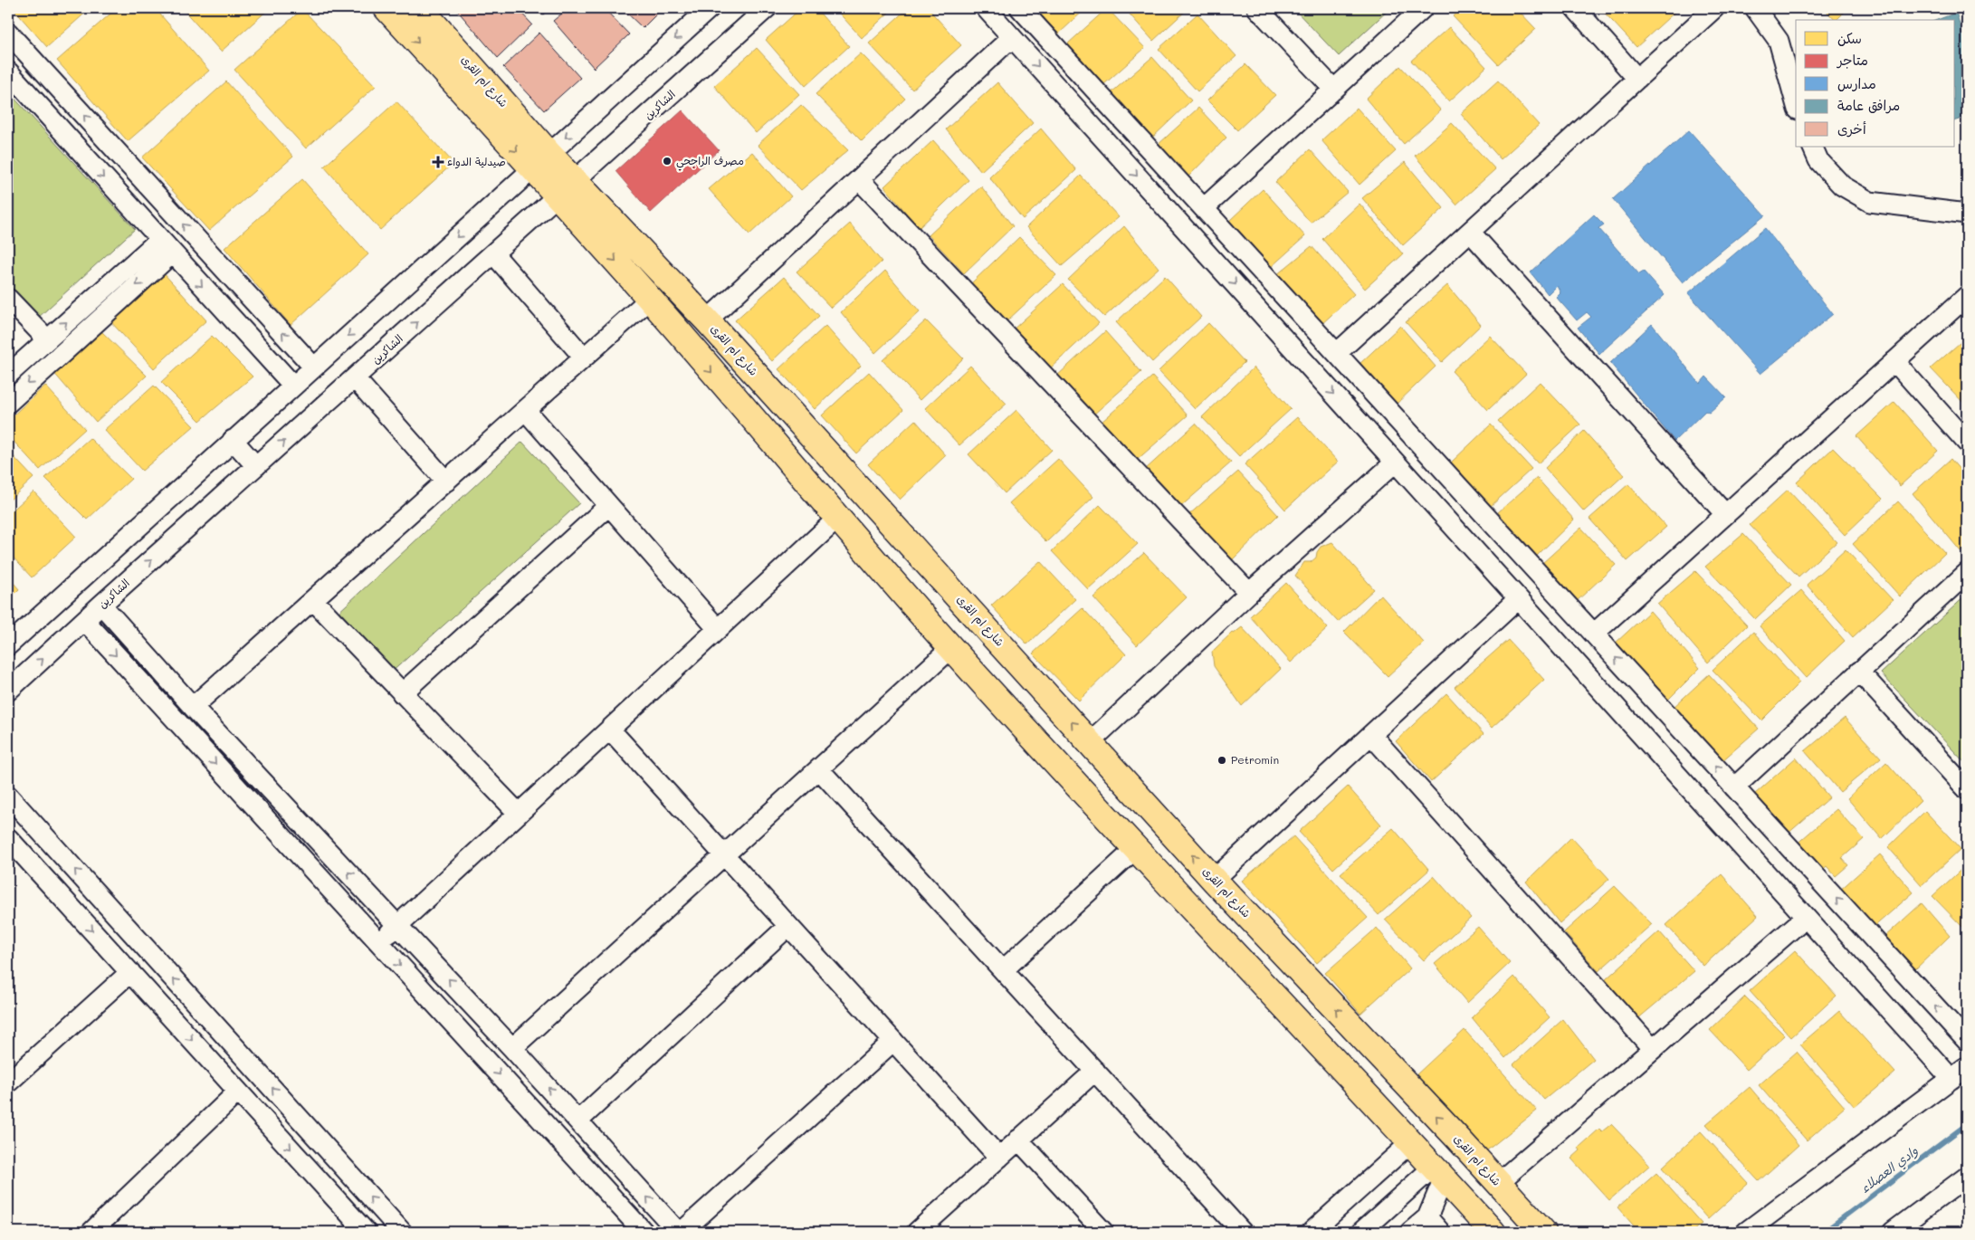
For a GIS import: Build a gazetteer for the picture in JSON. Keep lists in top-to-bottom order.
{
  "streets": {
    "main road": ["شارع ام القرى"],
    "street": ["الشاكرين"]
  },
  "crossings": [
    ["شارع ام القرى", "الشاكرين"]
  ],
  "water": ["وادي العصلاء"],
  "places": {
    "other": ["مصرف الراجحي", "Petromin"],
    "health": ["صيدلية الدواء"]
  },
  "legend": [
    "سكن",
    "متاجر",
    "مدارس",
    "مرافق عامة",
    "أخرى"
  ]
}
